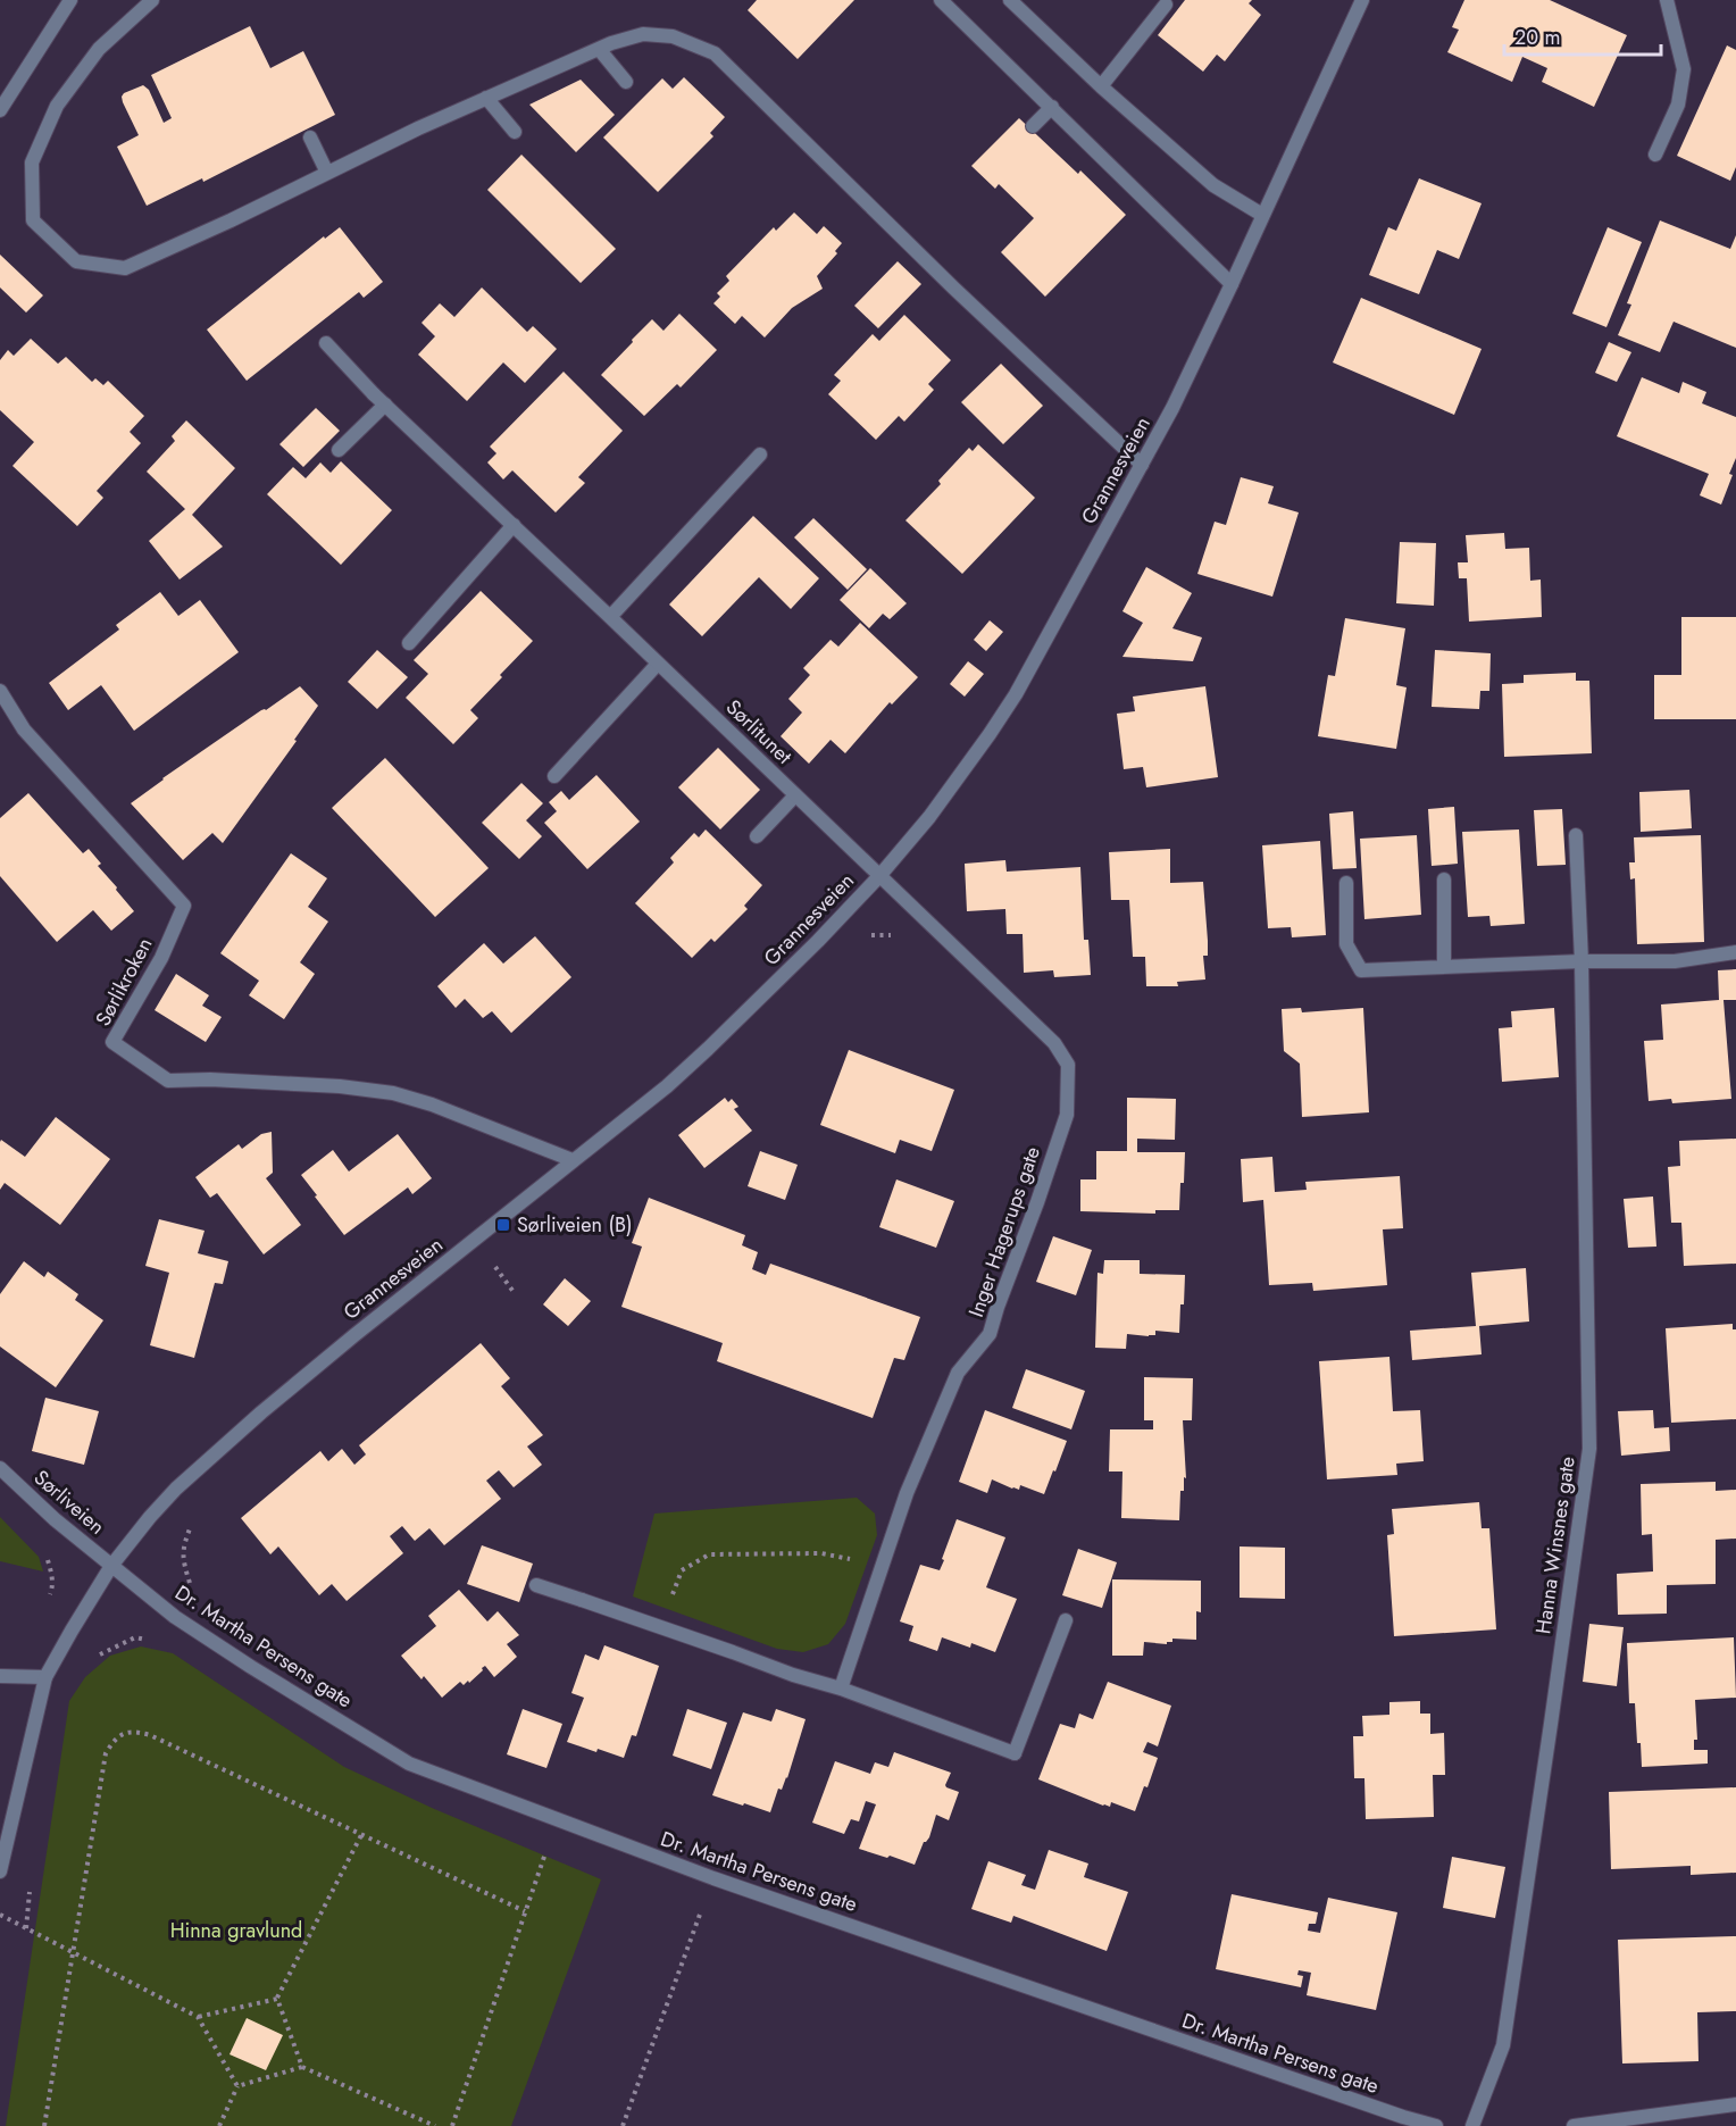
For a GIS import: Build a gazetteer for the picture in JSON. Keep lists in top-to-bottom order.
{
  "streets": {
    "street": [
      "Grannesveien",
      "Sørlitunet",
      "Sørlikroken",
      "Inger Hagerups gate",
      "Sørliveien",
      "Hanna Winsnes gate",
      "Dr. Martha Persens gate"
    ]
  },
  "crossings": [
    ["Grannesveien", "Sørlitunet"],
    ["Grannesveien", "Sørlikroken"],
    ["Grannesveien", "Inger Hagerups gate"],
    ["Grannesveien", "Sørliveien"],
    ["Grannesveien", "Dr. Martha Persens gate"],
    ["Sørlitunet", "Inger Hagerups gate"],
    ["Sørliveien", "Dr. Martha Persens gate"]
  ],
  "parks": ["Hinna gravlund"],
  "places": {
    "transit": ["Sørliveien (B)"]
  },
  "scale_bar": "20 m"
}
